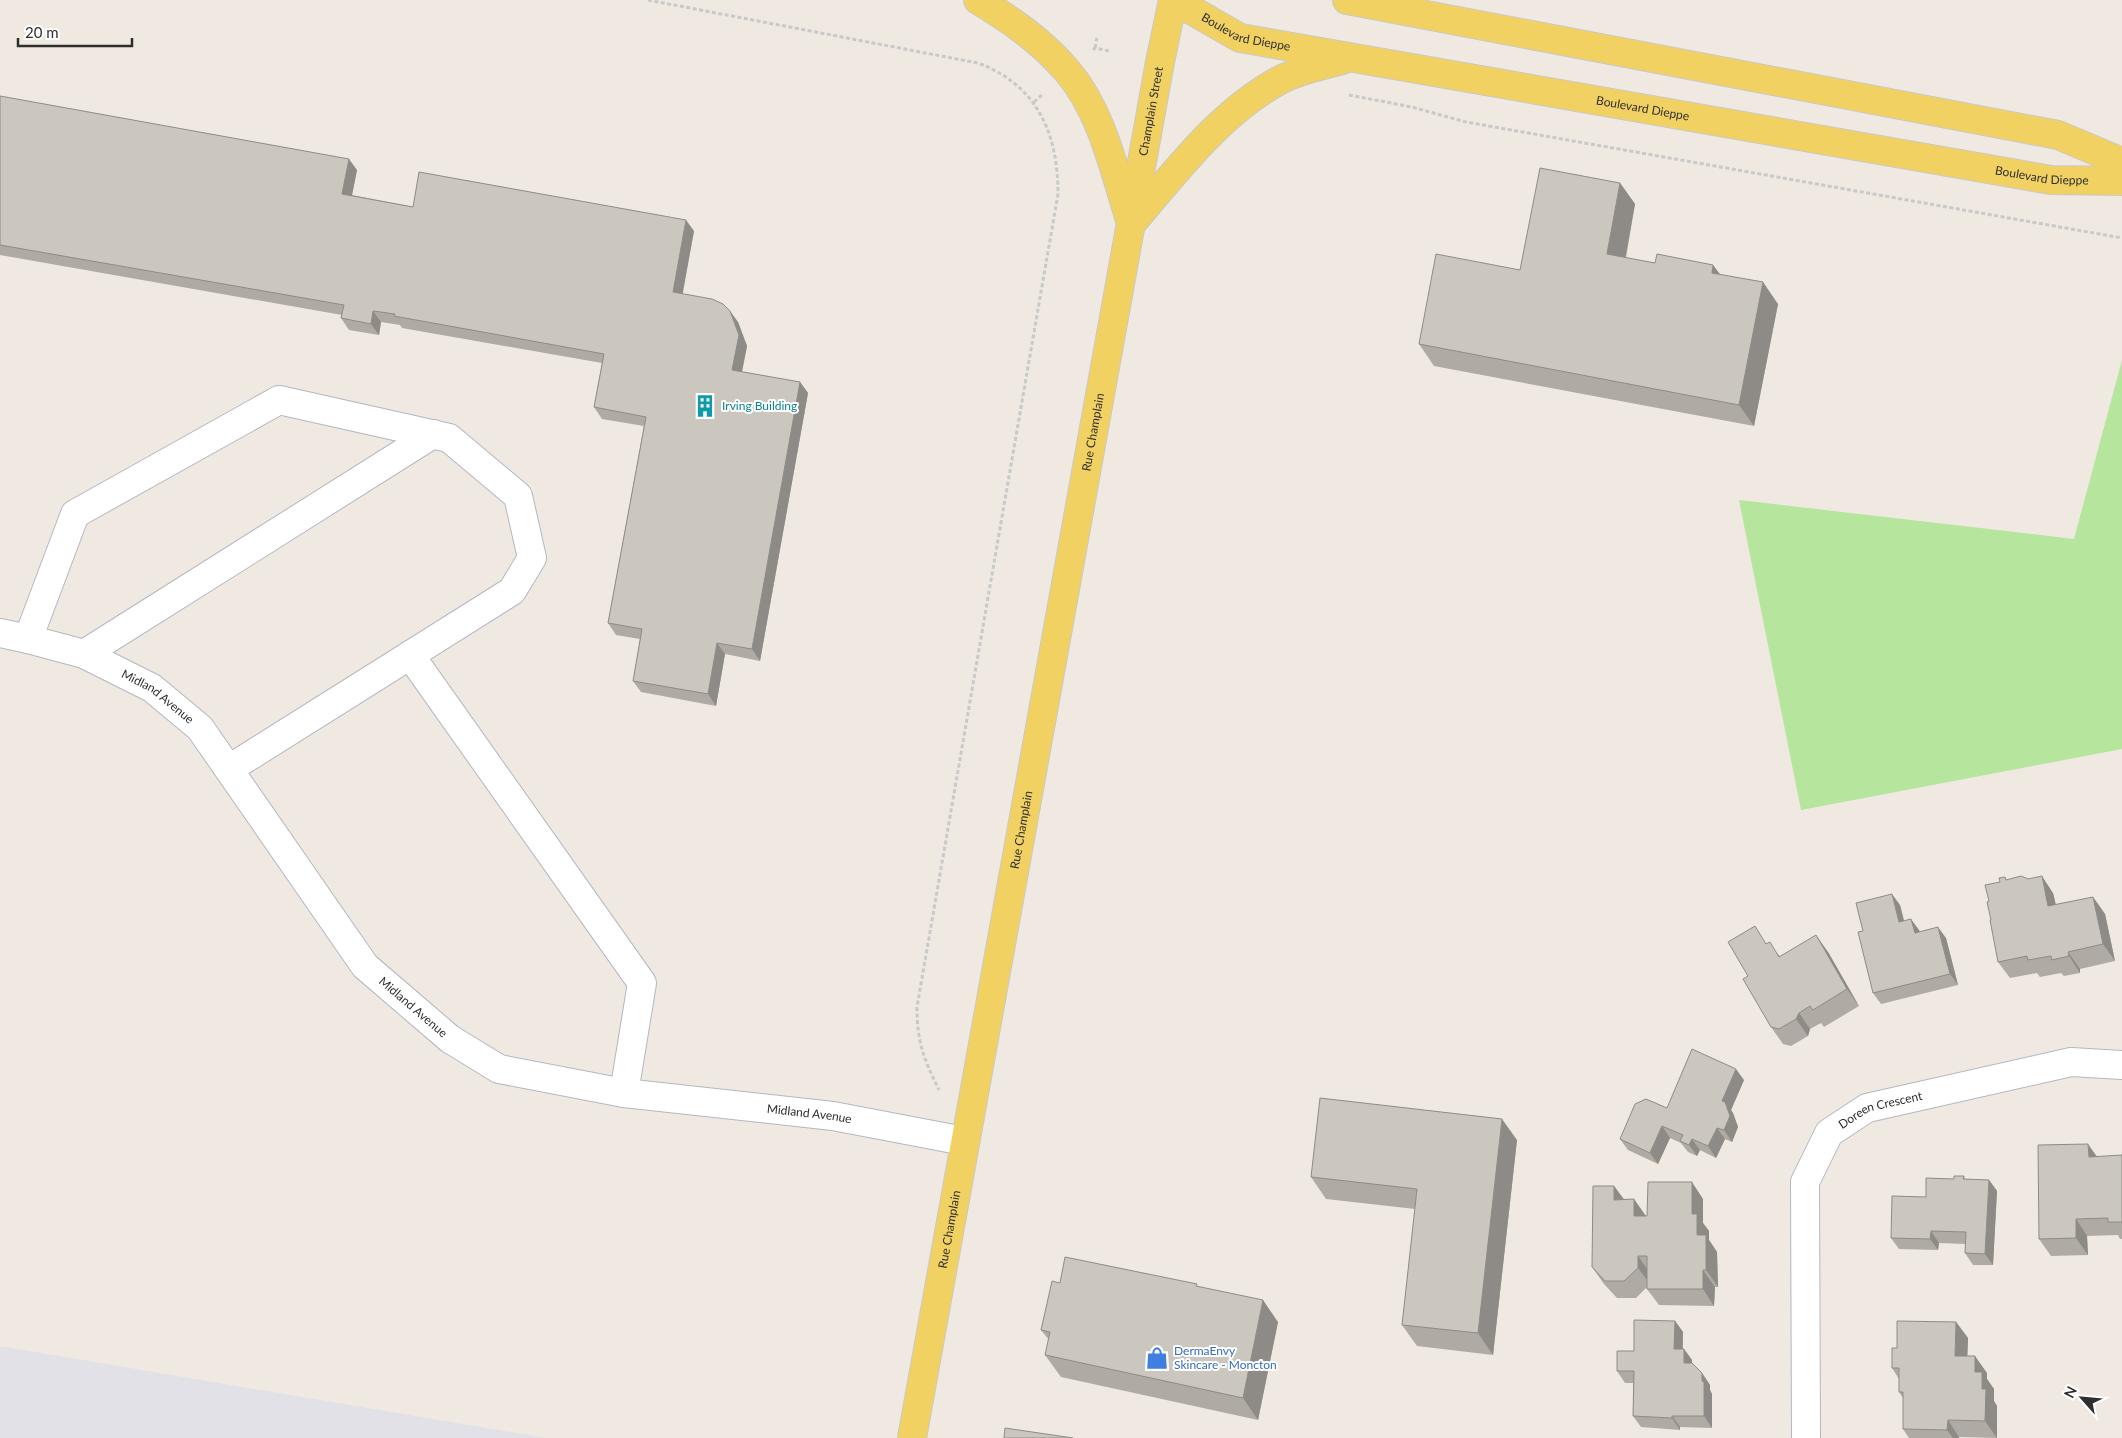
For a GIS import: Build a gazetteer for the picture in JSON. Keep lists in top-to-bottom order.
{
  "streets": {
    "main road": ["Boulevard Dieppe", "Champlain Street", "Rue Champlain"],
    "street": ["Midland Avenue", "Doreen Crescent"]
  },
  "crossings": [
    ["Boulevard Dieppe", "Champlain Street"],
    ["Champlain Street", "Rue Champlain"],
    ["Rue Champlain", "Midland Avenue"]
  ],
  "places": {
    "building": ["Irving Building"],
    "shop": ["DermaEnvy Skincare - Moncton"]
  },
  "scale_bar": "20 m",
  "north": "top left"
}
